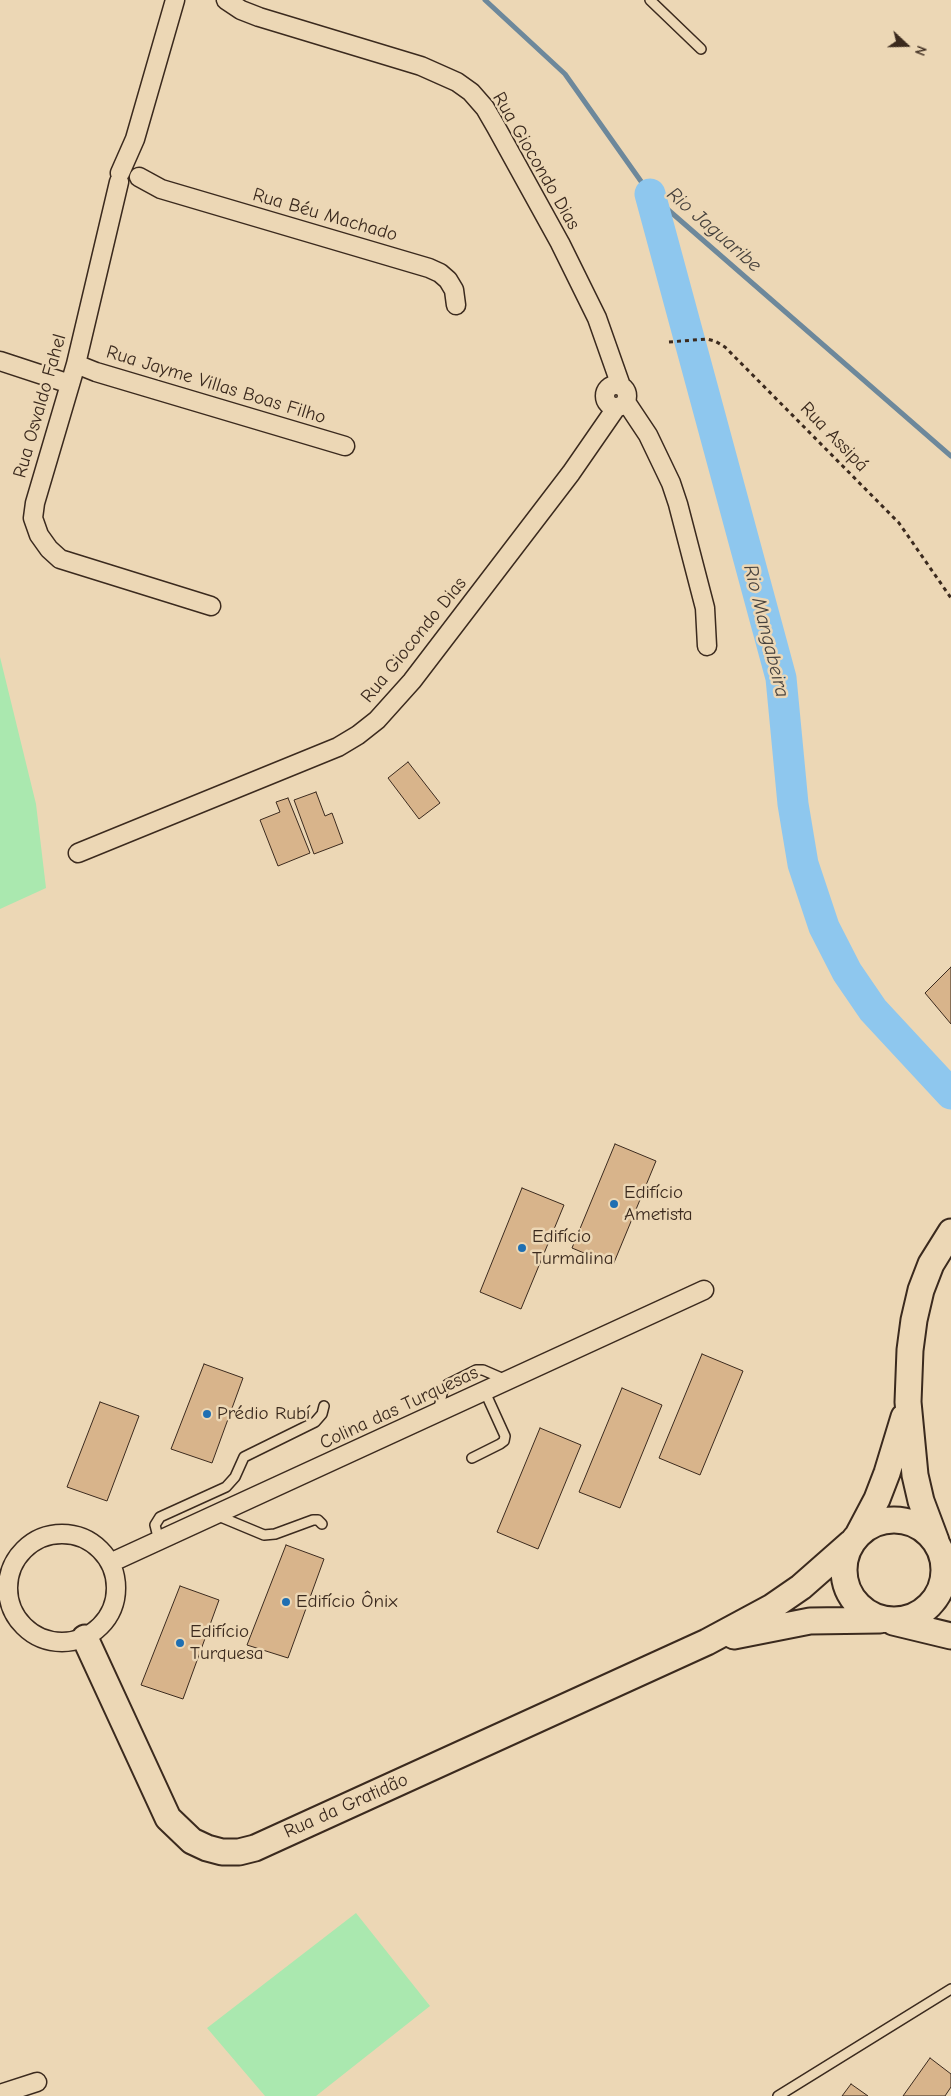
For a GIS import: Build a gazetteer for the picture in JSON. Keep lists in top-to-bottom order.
{
  "streets": {
    "street": [
      "Rua Giocondo Dias",
      "Rua Béu Machado",
      "Rua Jayme Villas Boas Filho",
      "Rua Osvaldo Fahel",
      "Colina das Turquesas",
      "Rua da Gratidão"
    ],
    "path": ["Rua Assipá"]
  },
  "crossings": [
    ["Rua Béu Machado", "Rua Osvaldo Fahel"],
    ["Rua Jayme Villas Boas Filho", "Rua Osvaldo Fahel"],
    ["Colina das Turquesas", "Rua da Gratidão"]
  ],
  "water": ["Rio Jaguaribe", "Rio Mangabeira"],
  "places": [
    "Edifício Ametista",
    "Edifício Turmalina",
    "Prédio Rubí",
    "Edifício Ônix",
    "Edifício Turquesa"
  ],
  "north": "right"
}
